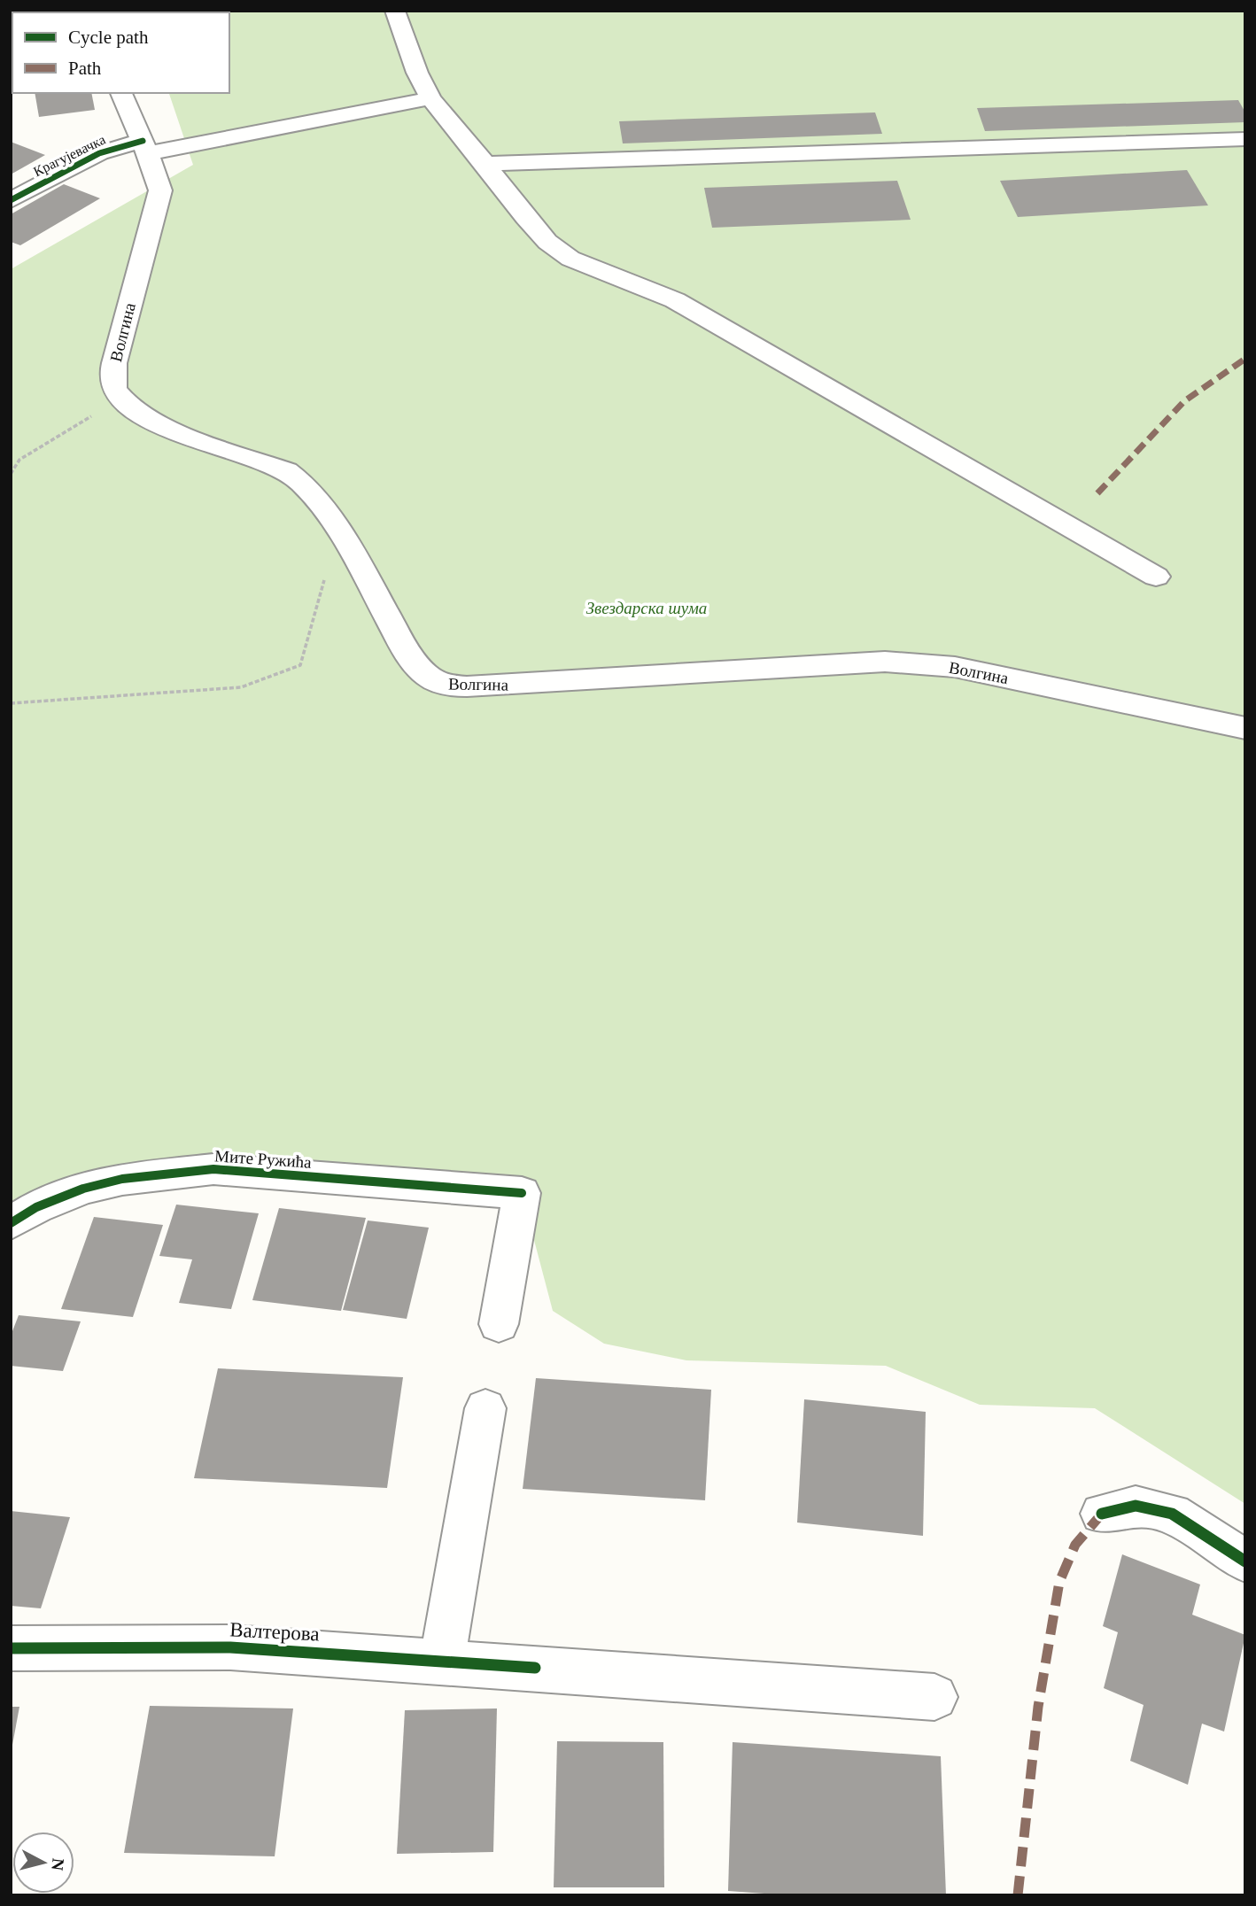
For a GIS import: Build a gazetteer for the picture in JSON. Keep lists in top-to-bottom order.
{
  "streets": {
    "street": [
      "Крагујевачка",
      "Волгина",
      "Мите Ружића",
      "Валтерова"
    ]
  },
  "crossings": [
    ["Крагујевачка", "Волгина"]
  ],
  "parks": ["Звездарска шума"],
  "legend": ["Cycle path", "Path"],
  "north": "right"
}
